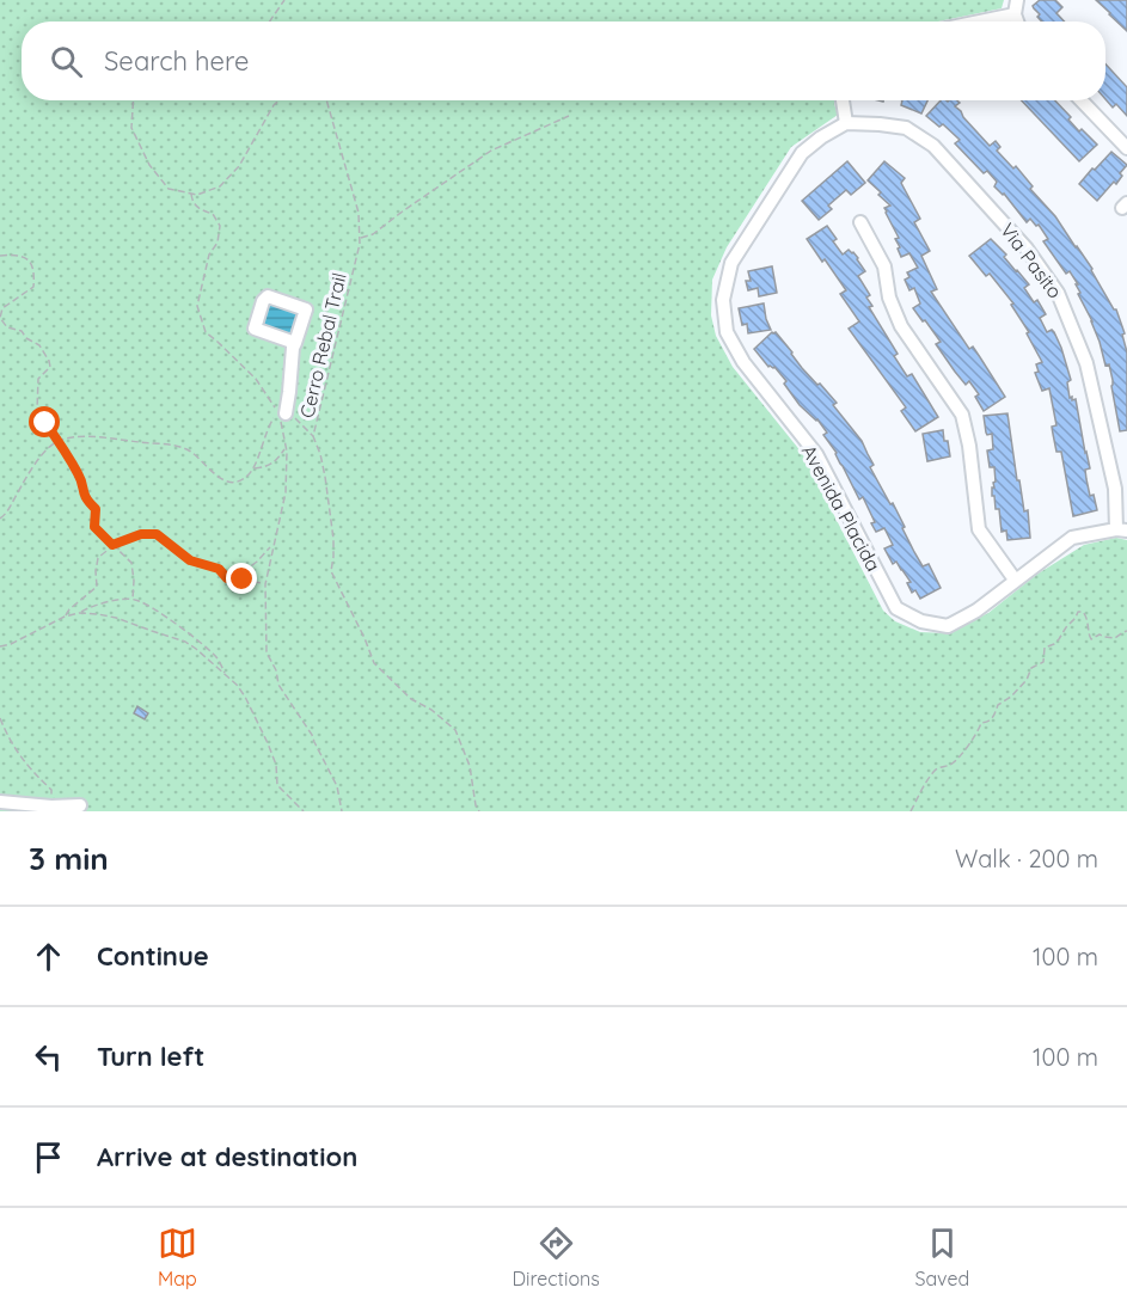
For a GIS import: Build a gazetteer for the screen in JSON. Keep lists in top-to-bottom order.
{
  "streets": {
    "street": ["Via Pasito", "Avenida Placida"],
    "path": ["Cerro Rebal Trail"]
  },
  "crossings": [
    ["Via Pasito", "Avenida Placida"]
  ],
  "page": {
    "search": "Search here",
    "heading": ["3 min", "Walk · 200 m"],
    "list": [
      ["Continue", "100 m"],
      ["Turn left", "100 m"],
      "Arrive at destination"
    ],
    "nav": ["Map", "Directions", "Saved"]
  }
}
